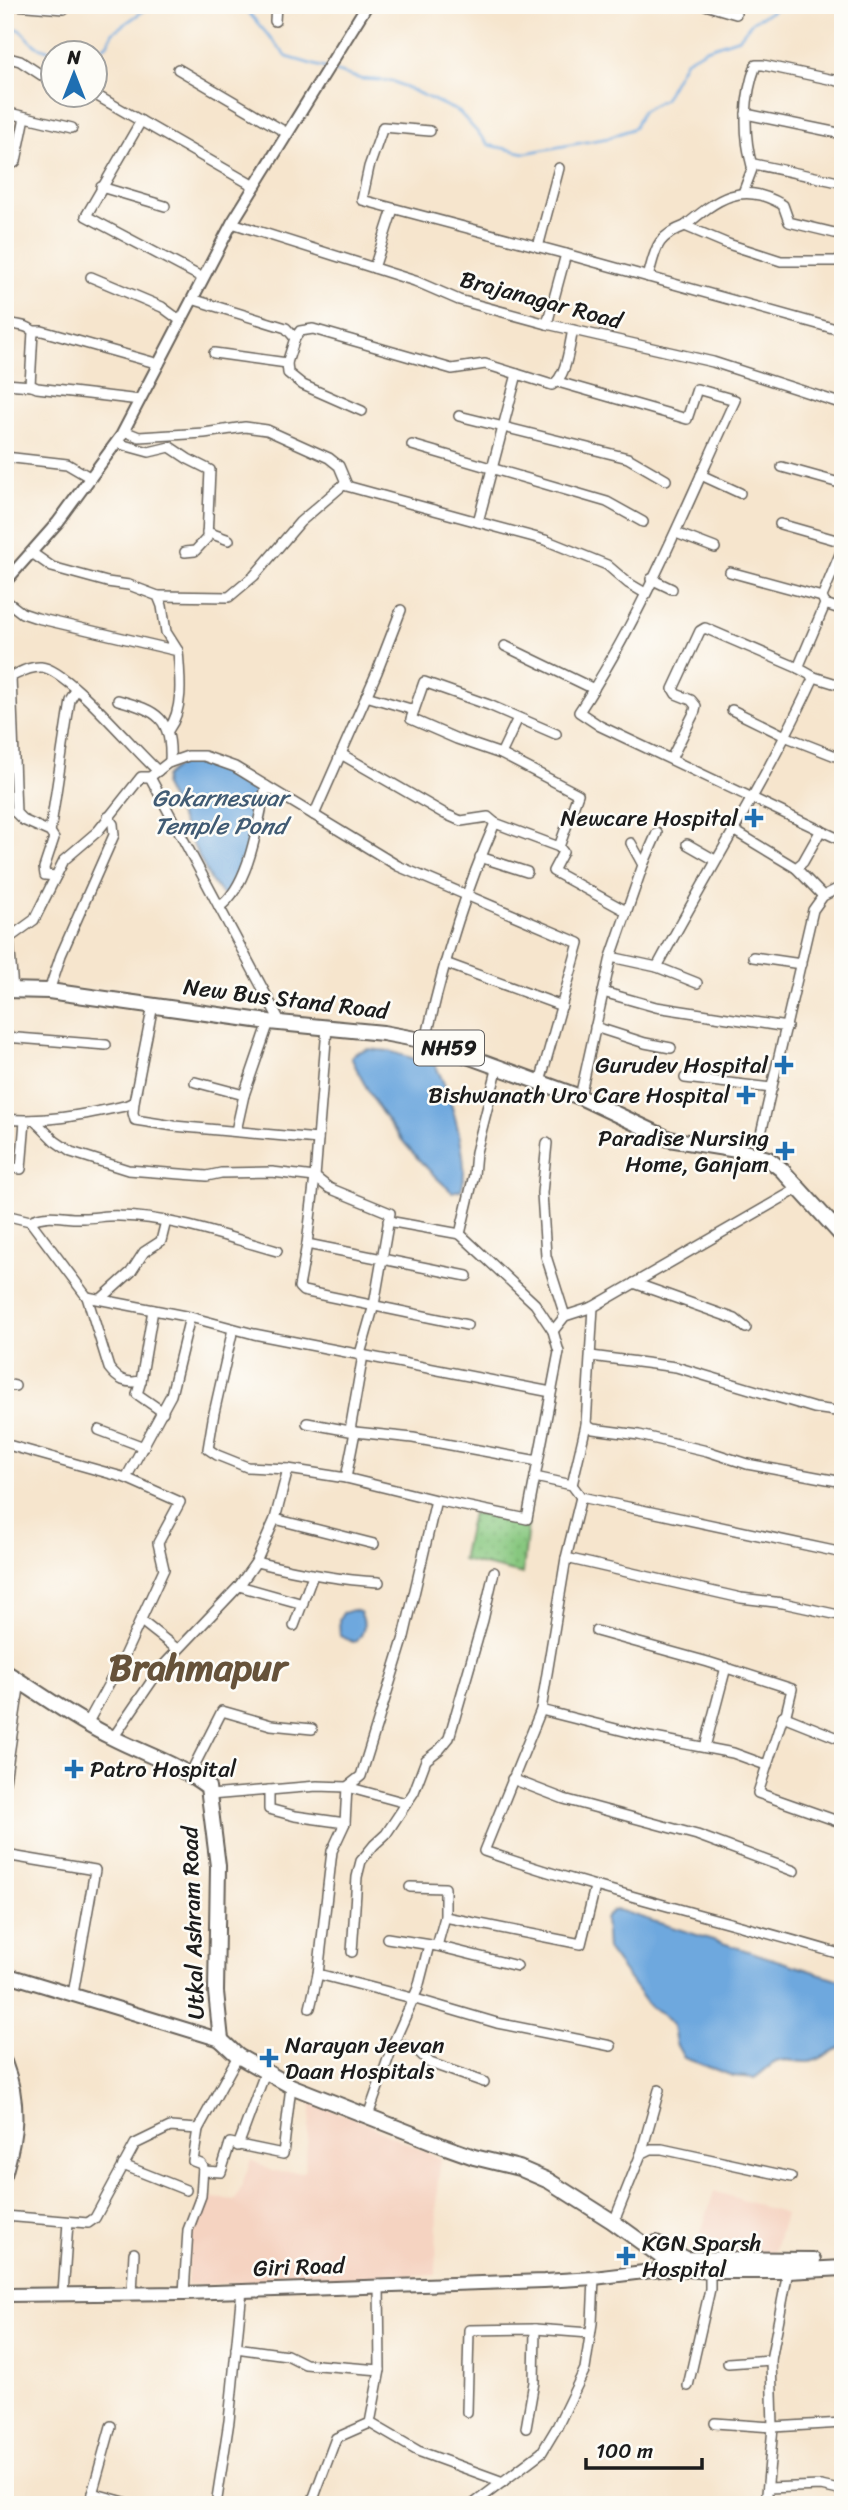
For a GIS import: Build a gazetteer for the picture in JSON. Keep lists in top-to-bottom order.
{
  "streets": {
    "main road": [
      "New Bus Stand Road",
      "NH59",
      "Utkal Ashram Road",
      "Giri Road"
    ],
    "street": ["Brajanagar Road"]
  },
  "districts": ["Brahmapur"],
  "water": ["Gokarneswar Temple Pond"],
  "places": {
    "health": [
      "Newcare Hospital",
      "Gurudev Hospital",
      "Bishwanath Uro Care Hospital",
      "Paradise Nursing Home, Ganjam",
      "Patro Hospital",
      "Narayan Jeevan Daan Hospitals",
      "KGN Sparsh Hospital"
    ]
  },
  "scale_bar": "100 m",
  "north": "top"
}
